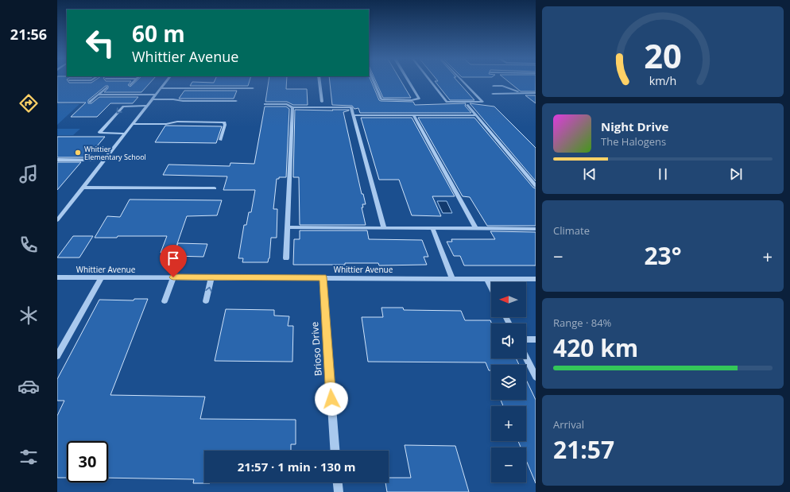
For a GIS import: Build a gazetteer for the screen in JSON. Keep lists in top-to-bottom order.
{
  "streets": {
    "street": ["Whittier Avenue", "Brioso Drive"]
  },
  "crossings": [
    ["Whittier Avenue", "Brioso Drive"]
  ],
  "places": ["Whittier Elementary School"],
  "north": "left",
  "page": {
    "tabs": "21:56",
    "turn": ["60 m", "Whittier Avenue"],
    "song": ["Night Drive", "The Halogens"],
    "tile": [
      "Climate",
      ["Range · 84%", "420 km"],
      ["Arrival", "21:57"]
    ],
    "heat": ["−", "23°", "+"],
    "map_buttons": ["+", "−"],
    "limit": "30",
    "trip": "21:57 · 1 min · 130 m",
    "gauge": ["20", "km/h"]
  }
}
